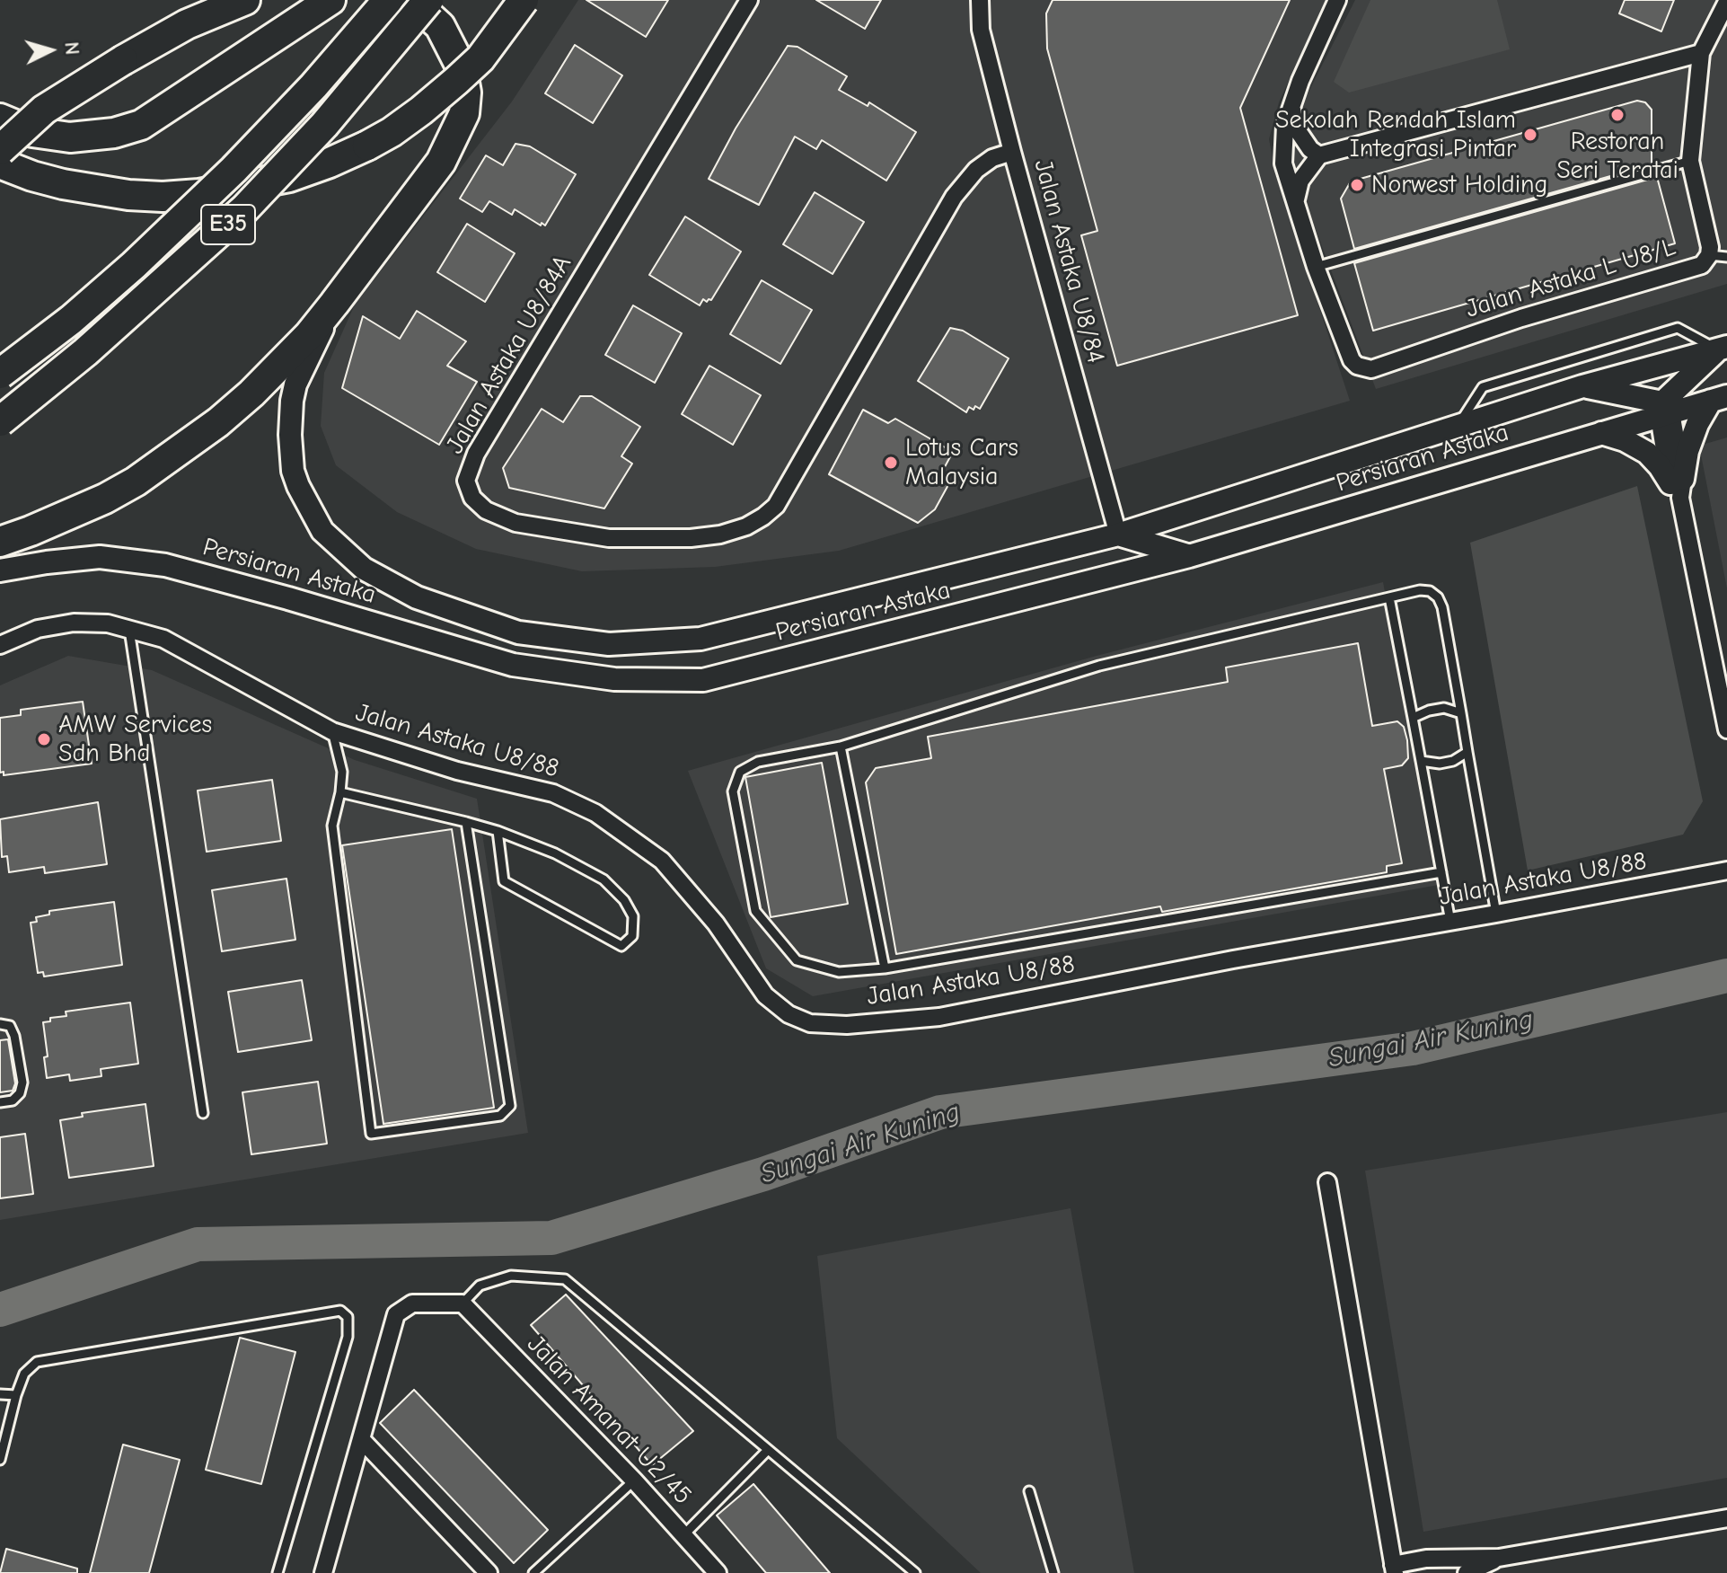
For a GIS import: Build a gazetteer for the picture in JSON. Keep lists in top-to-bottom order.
{
  "streets": {
    "highway": ["E35"],
    "main road": ["Persiaran Astaka"],
    "street": [
      "Jalan Astaka U8/84",
      "Jalan Astaka L U8/L",
      "Jalan Astaka U8/84A",
      "Jalan Astaka U8/88",
      "Jalan Amanat U2/45"
    ]
  },
  "crossings": [
    ["Jalan Astaka U8/84", "Jalan Astaka U8/84A"],
    ["Jalan Astaka U8/84", "Persiaran Astaka"]
  ],
  "water": ["Sungai Air Kuning"],
  "places": [
    "Restoran Seri Teratai",
    "Sekolah Rendah Islam Integrasi Pintar",
    "Norwest Holding",
    "Lotus Cars Malaysia",
    "AMW Services Sdn Bhd"
  ],
  "north": "right"
}
